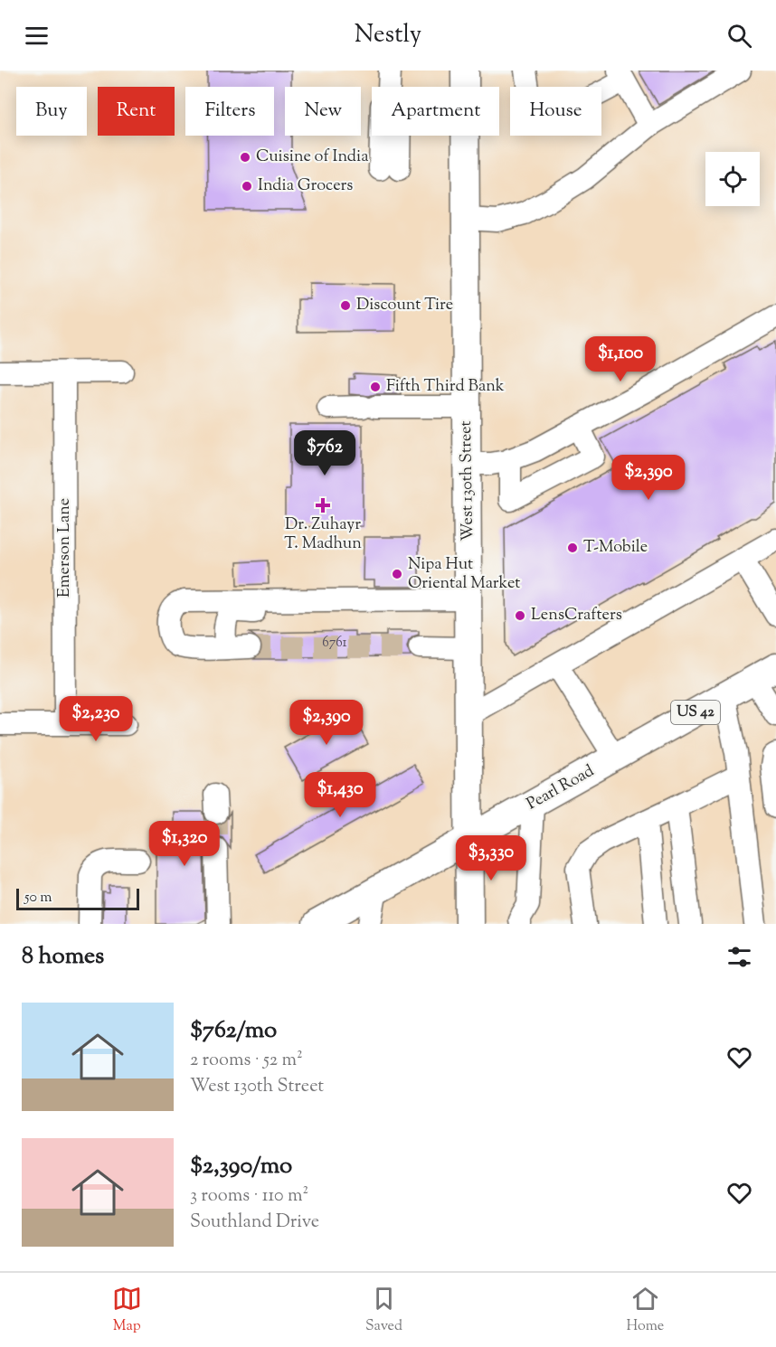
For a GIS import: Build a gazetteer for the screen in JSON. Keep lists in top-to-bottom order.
{
  "streets": {
    "main road": ["West 130th Street", "US 42", "Pearl Road"],
    "street": ["Emerson Lane"]
  },
  "crossings": [
    ["West 130th Street", "Pearl Road"]
  ],
  "places": {
    "other": [
      "Cuisine of India",
      "India Grocers",
      "Discount Tire",
      "Fifth Third Bank",
      "T-Mobile",
      "Nipa Hut Oriental Market",
      "LensCrafters"
    ],
    "health": ["Dr. Zuhayr T. Madhun"]
  },
  "house_numbers": ["6761"],
  "scale_bar": "50 m",
  "page": {
    "header": "Nestly",
    "chip": [
      "Buy",
      "Rent",
      "Filters",
      "New",
      "Apartment",
      "House"
    ],
    "price": [
      "$1,100",
      "$762",
      "$2,390",
      "$2,230",
      "$2,390",
      "$1,430",
      "$1,320",
      "$3,330"
    ],
    "scale": "50 m",
    "heading": "8 homes",
    "list": [
      {
        "name": "$762/mo",
        "note": "2 rooms · 52 m² · West 130th Street"
      },
      {
        "name": "$2,390/mo",
        "note": "3 rooms · 110 m² · Southland Drive"
      }
    ],
    "tabs": ["Map", "Saved", "Home"]
  }
}
